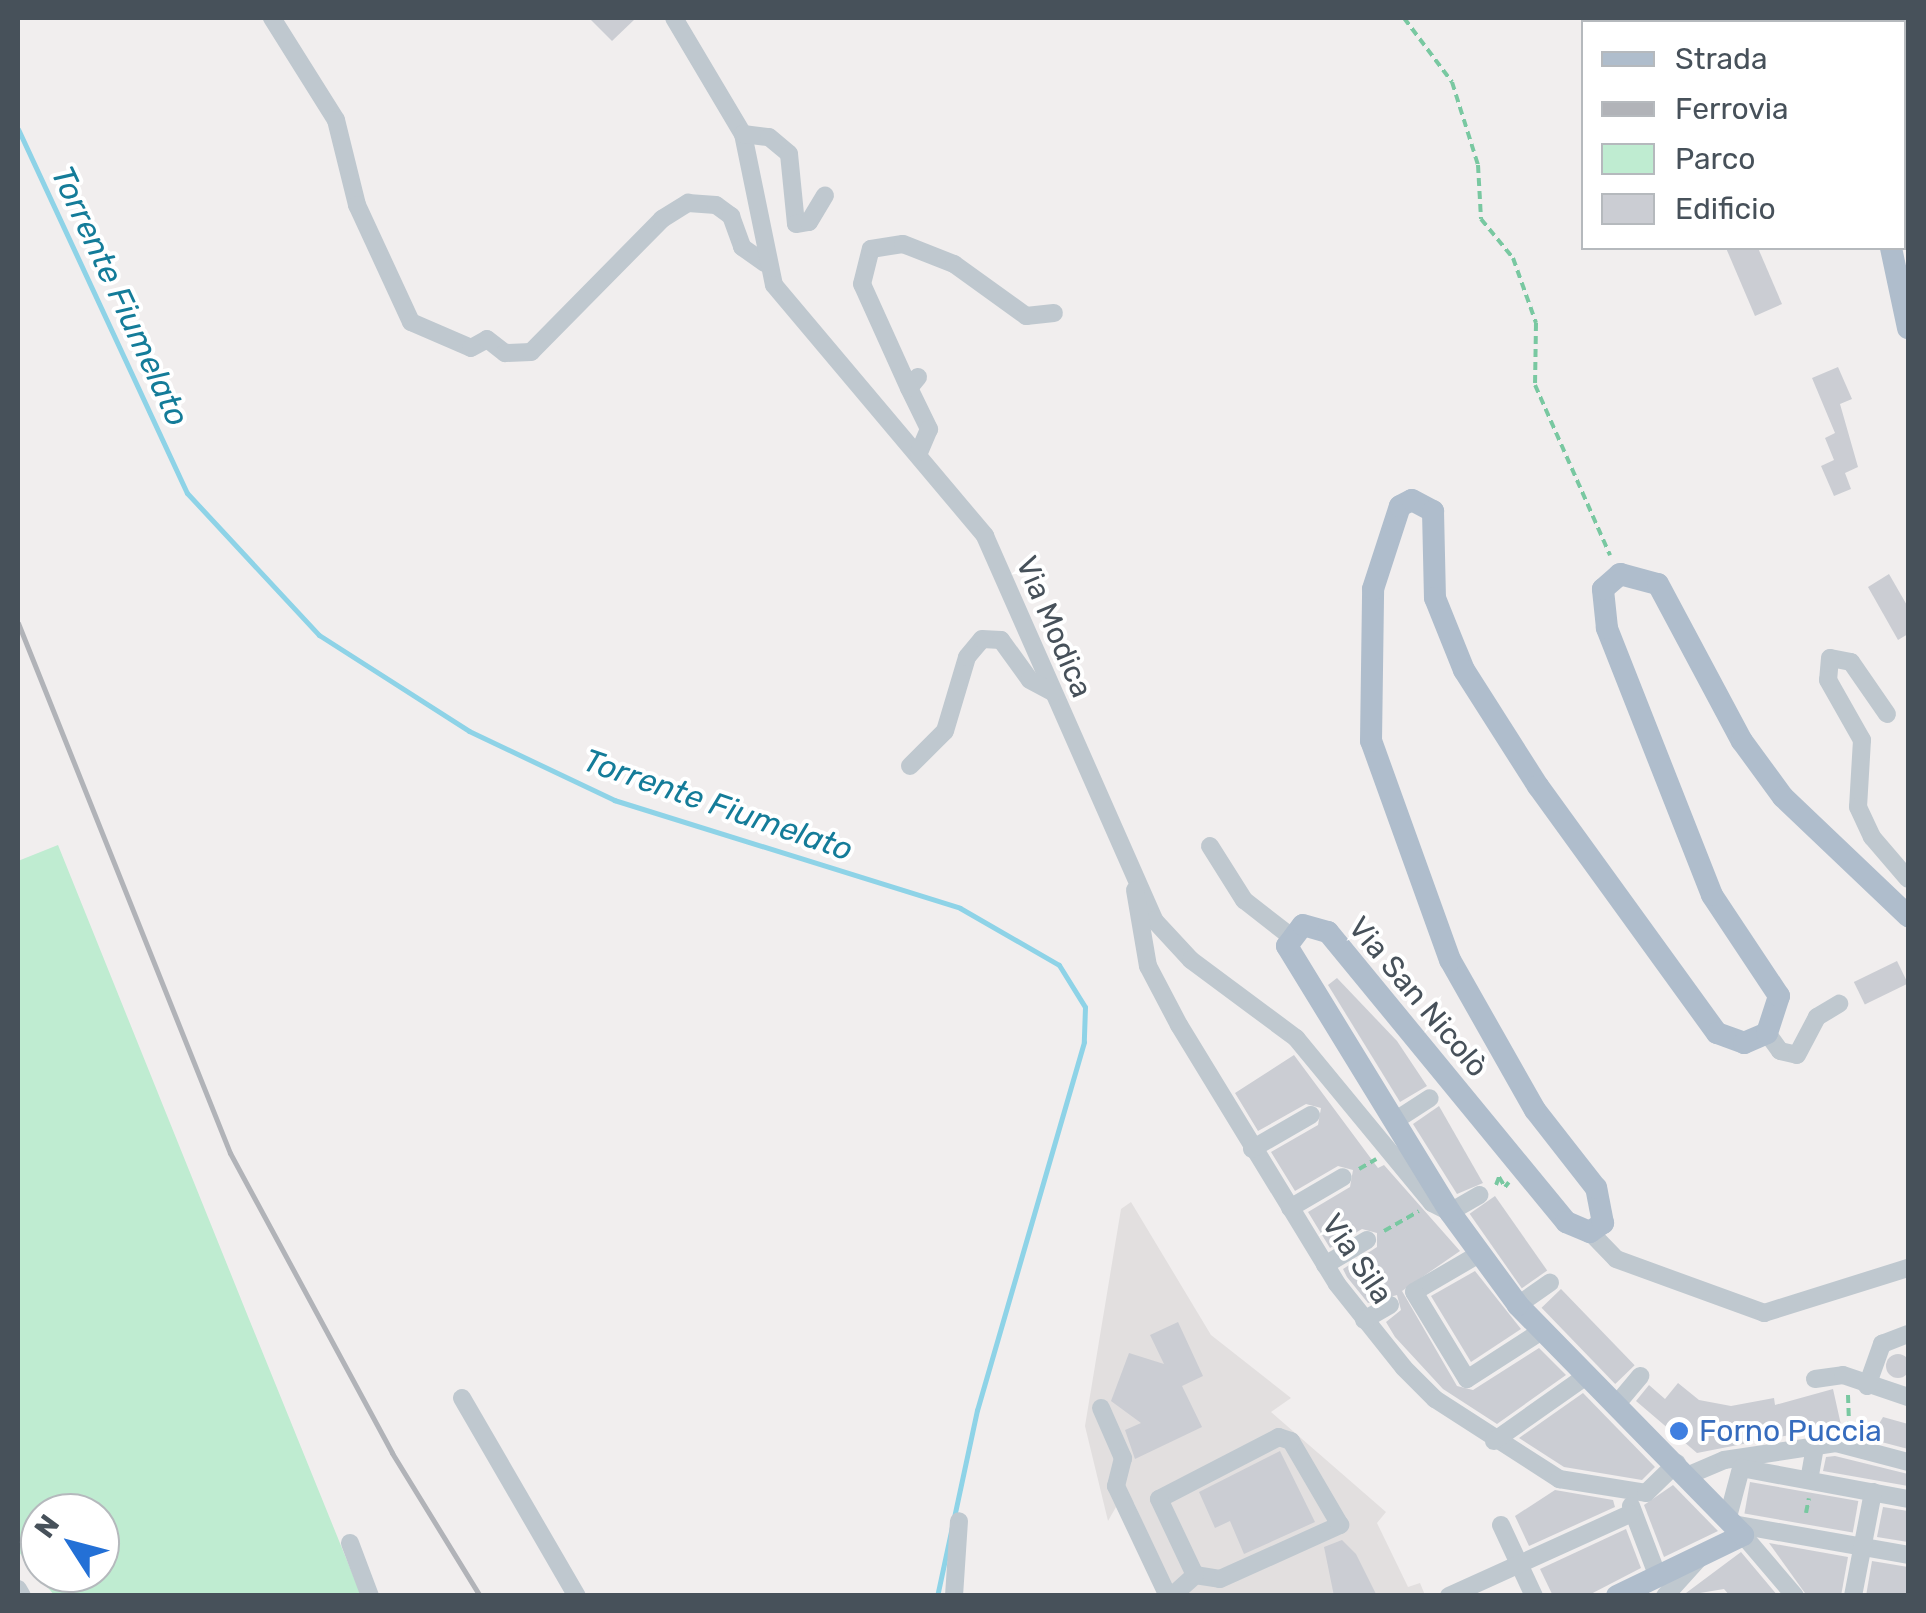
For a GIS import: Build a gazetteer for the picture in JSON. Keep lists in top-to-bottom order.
{
  "streets": {
    "main road": ["Via San Nicolò"],
    "street": ["Via Modica", "Via Sila"]
  },
  "crossings": [
    ["Via Modica", "Via Sila"]
  ],
  "water": ["Torrente Fiumelato"],
  "places": ["Forno Puccia"],
  "legend": [
    "Strada",
    "Ferrovia",
    "Parco",
    "Edificio"
  ],
  "north": "top left"
}
